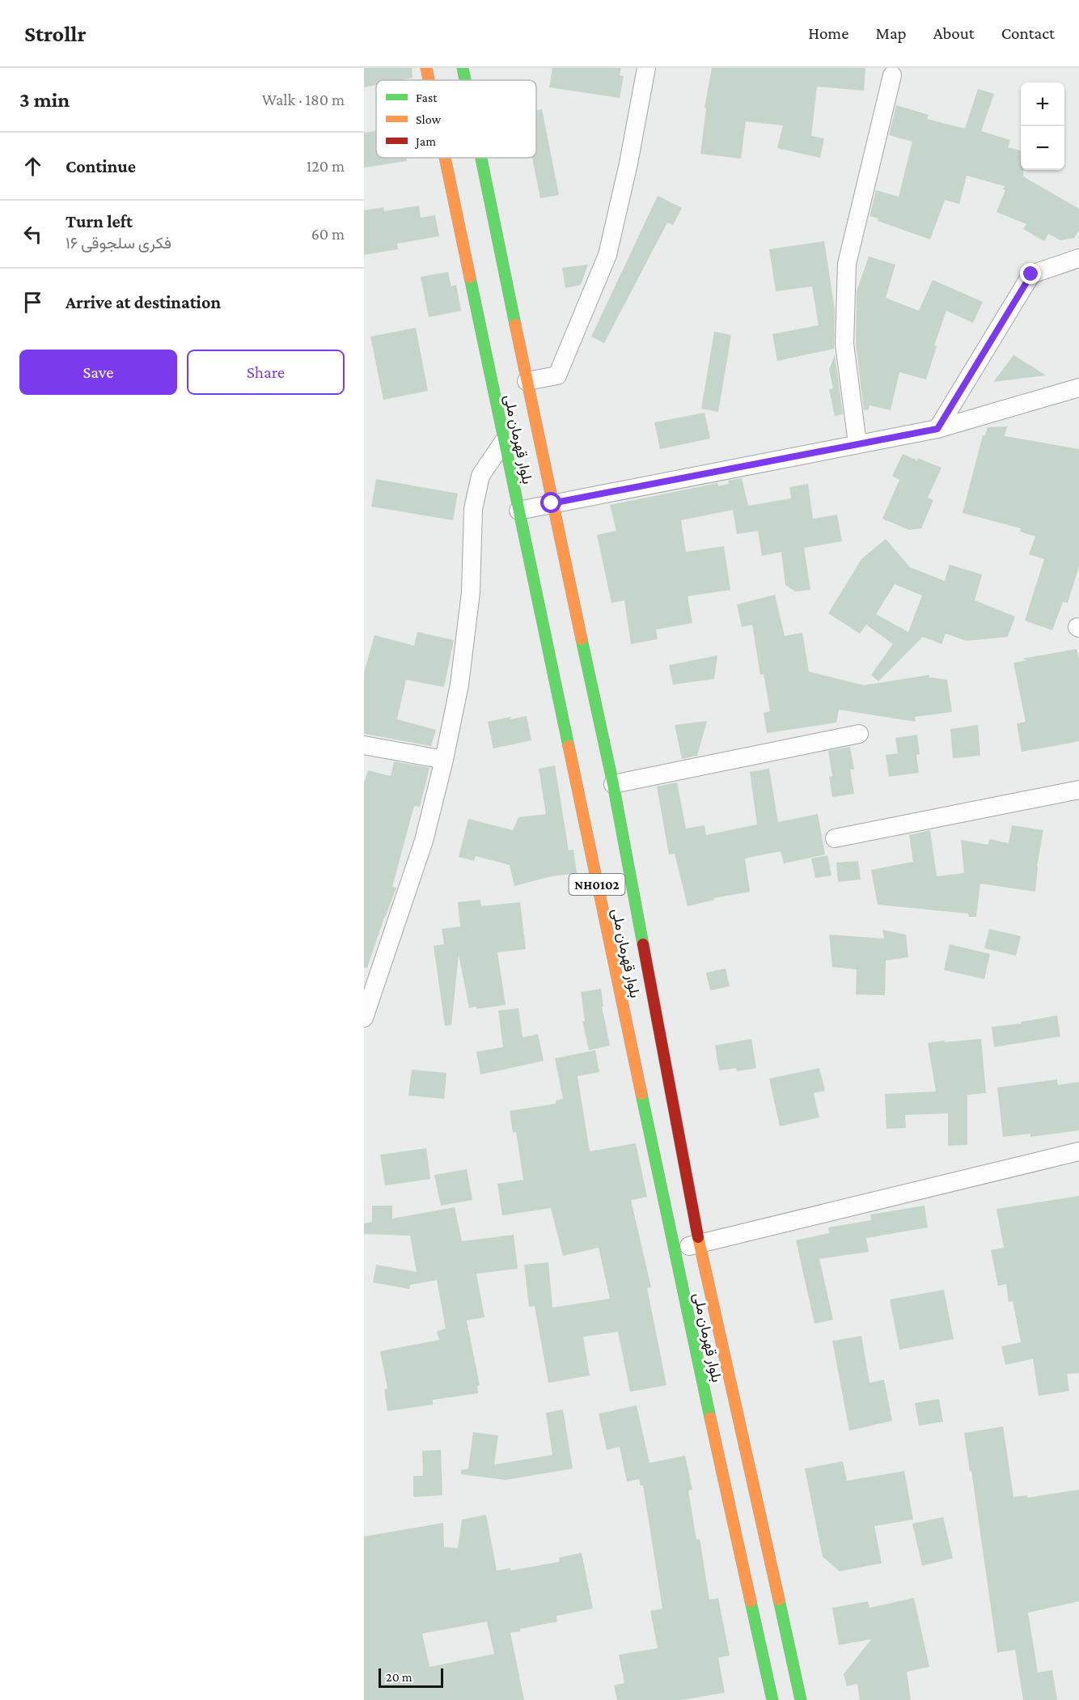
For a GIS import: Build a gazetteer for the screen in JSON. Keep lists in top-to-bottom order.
{
  "streets": {
    "highway": ["بلوار قهرمان ملی", "NH0102"]
  },
  "legend": ["Fast", "Slow", "Jam"],
  "scale_bar": "20 m",
  "page": {
    "header": "Strollr",
    "nav": [
      "Home",
      "Map",
      "About",
      "Contact"
    ],
    "heading": ["3 min", "Walk · 180 m"],
    "map_buttons": ["+", "−"],
    "list": [
      ["Continue", "120 m"],
      ["Turn left", "فکری سلجوقی ۱۶", "60 m"],
      "Arrive at destination"
    ],
    "buttons": ["Save", "Share"],
    "scale": "20 m"
  }
}
